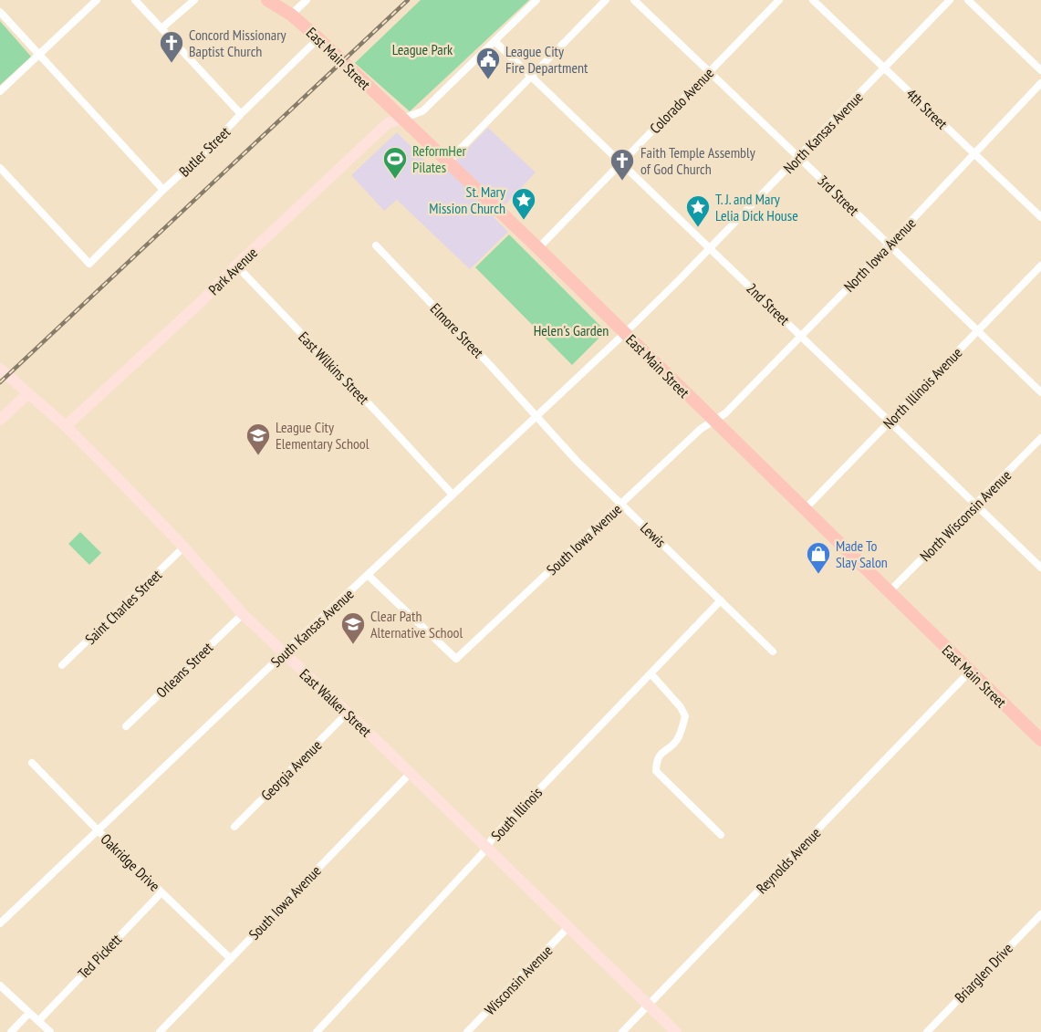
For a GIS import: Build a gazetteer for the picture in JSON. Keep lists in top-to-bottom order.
{
  "streets": {
    "main road": ["East Main Street"],
    "street": [
      "Colorado Avenue",
      "4th Street",
      "North Kansas Avenue",
      "Butler Street",
      "3rd Street",
      "North Iowa Avenue",
      "Park Avenue",
      "2nd Street",
      "Elmore Street",
      "East Wilkins Street",
      "North Illinois Avenue",
      "North Wisconsin Avenue",
      "Lewis",
      "South Iowa Avenue",
      "Saint Charles Street",
      "South Kansas Avenue",
      "Orleans Street",
      "East Walker Street",
      "Georgia Avenue",
      "South Illinois",
      "Reynolds Avenue",
      "Oakridge Drive",
      "Ted Pickett",
      "Briarglen Drive",
      "Wisconsin Avenue"
    ]
  },
  "crossings": [
    ["East Main Street", "Colorado Avenue"],
    ["East Main Street", "North Kansas Avenue"],
    ["East Main Street", "Butler Street"],
    ["East Main Street", "North Iowa Avenue"],
    ["East Main Street", "Park Avenue"],
    ["East Main Street", "North Illinois Avenue"],
    ["East Main Street", "North Wisconsin Avenue"],
    ["East Main Street", "South Iowa Avenue"],
    ["East Main Street", "South Kansas Avenue"],
    ["East Main Street", "Reynolds Avenue"],
    ["Colorado Avenue", "3rd Street"],
    ["Colorado Avenue", "2nd Street"],
    ["4th Street", "North Kansas Avenue"],
    ["4th Street", "North Iowa Avenue"],
    ["North Kansas Avenue", "3rd Street"],
    ["North Kansas Avenue", "2nd Street"],
    ["North Kansas Avenue", "South Kansas Avenue"],
    ["3rd Street", "North Iowa Avenue"],
    ["3rd Street", "North Illinois Avenue"],
    ["North Iowa Avenue", "2nd Street"],
    ["North Iowa Avenue", "South Iowa Avenue"],
    ["Park Avenue", "East Wilkins Street"],
    ["Park Avenue", "East Walker Street"],
    ["2nd Street", "North Illinois Avenue"],
    ["2nd Street", "North Wisconsin Avenue"],
    ["Elmore Street", "Lewis"],
    ["Elmore Street", "South Kansas Avenue"],
    ["East Wilkins Street", "South Kansas Avenue"],
    ["Lewis", "South Iowa Avenue"],
    ["Lewis", "South Kansas Avenue"],
    ["Lewis", "South Illinois"],
    ["South Iowa Avenue", "South Kansas Avenue"],
    ["South Iowa Avenue", "East Walker Street"],
    ["South Iowa Avenue", "Oakridge Drive"],
    ["Saint Charles Street", "East Walker Street"],
    ["South Kansas Avenue", "East Walker Street"],
    ["South Kansas Avenue", "Oakridge Drive"],
    ["Orleans Street", "East Walker Street"],
    ["East Walker Street", "Georgia Avenue"],
    ["East Walker Street", "South Illinois"],
    ["East Walker Street", "Reynolds Avenue"],
    ["East Walker Street", "Wisconsin Avenue"],
    ["Oakridge Drive", "Ted Pickett"]
  ],
  "parks": ["League Park", "Helen's Garden"],
  "places": {
    "church": ["Concord Missionary Baptist Church", "Faith Temple Assembly of God Church"],
    "public building": ["League City Fire Department"],
    "sports": ["ReformHer Pilates"],
    "place": ["St. Mary Mission Church", "T. J. and Mary Lelia Dick House"],
    "school or university": ["League City Elementary School", "Clear Path Alternative School"],
    "shop": ["Made To Slay Salon"]
  }
}
